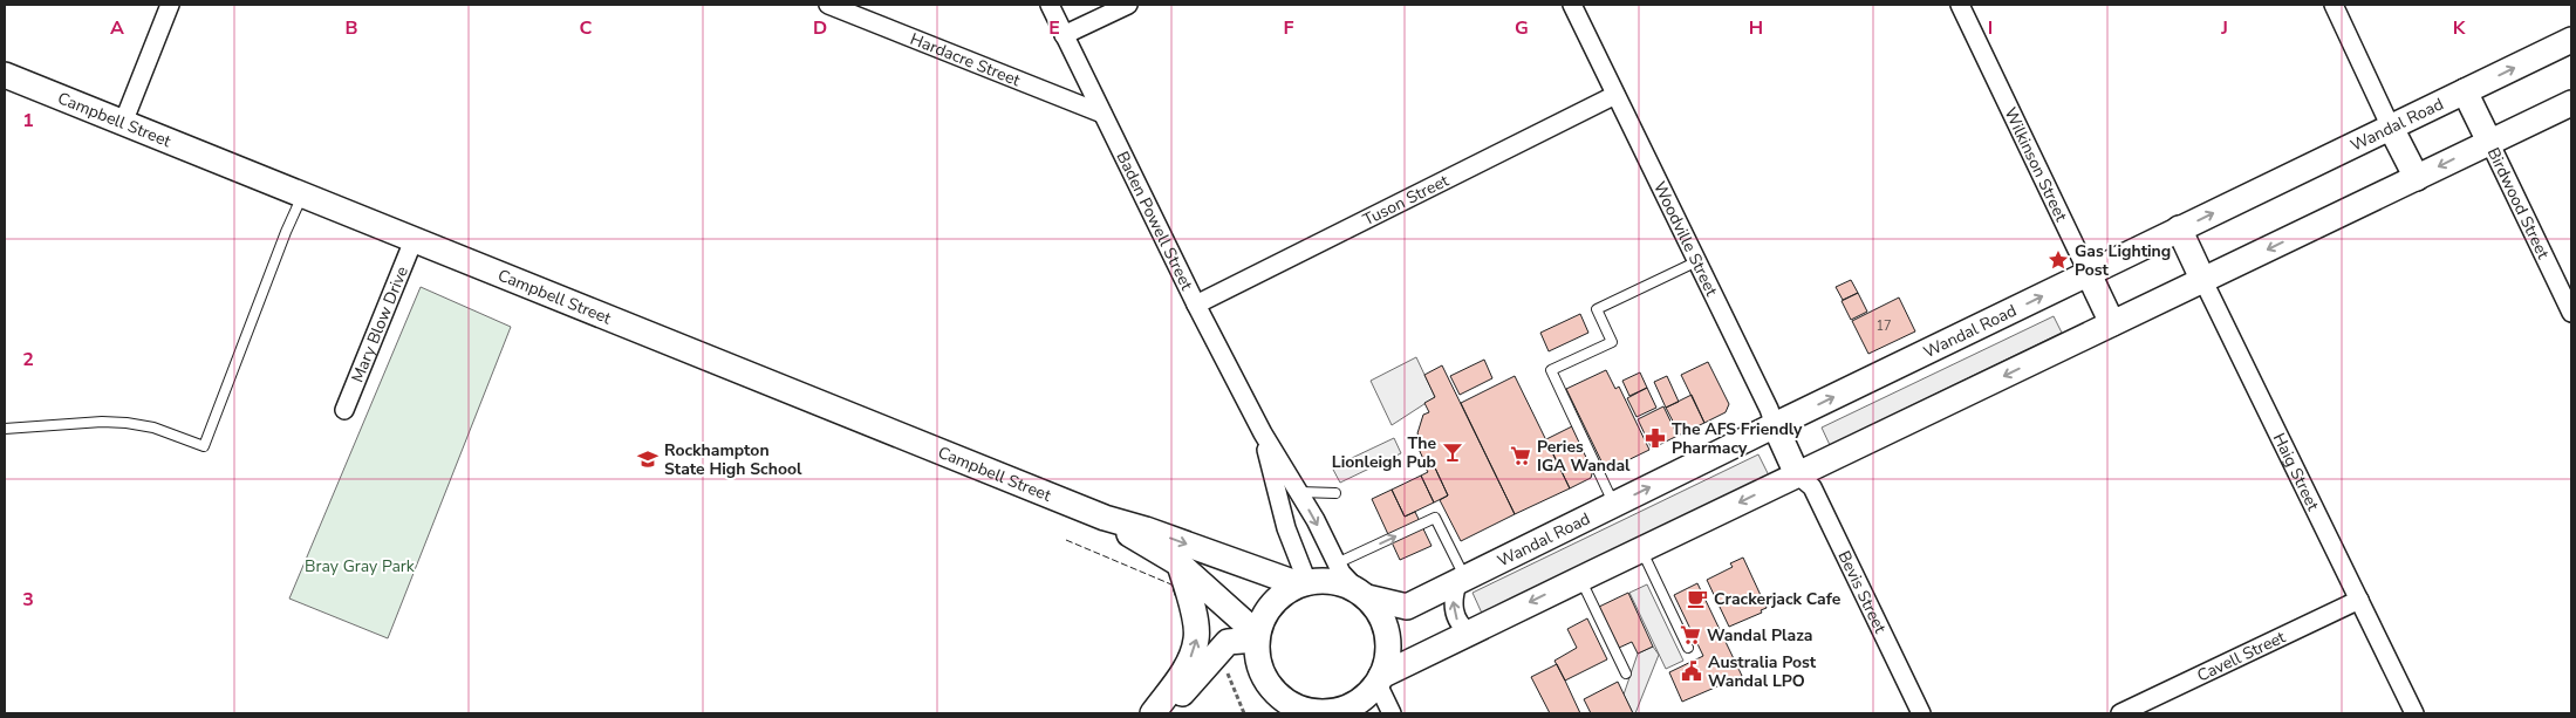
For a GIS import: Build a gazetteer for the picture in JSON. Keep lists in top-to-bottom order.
{
  "streets": {
    "street": [
      "Hardacre Street",
      "Campbell Street",
      "Wandal Road",
      "Wilkinson Street",
      "Tuson Street",
      "Birdwood Street",
      "Baden Powell Street",
      "Woodville Street",
      "Mary Blow Drive",
      "Haig Street",
      "Bevis Street",
      "Cavell Street"
    ]
  },
  "crossings": [
    ["Hardacre Street", "Baden Powell Street"],
    ["Campbell Street", "Wandal Road"],
    ["Campbell Street", "Baden Powell Street"],
    ["Campbell Street", "Mary Blow Drive"],
    ["Wandal Road", "Wilkinson Street"],
    ["Wandal Road", "Birdwood Street"],
    ["Wandal Road", "Baden Powell Street"],
    ["Wandal Road", "Woodville Street"],
    ["Wandal Road", "Haig Street"],
    ["Tuson Street", "Baden Powell Street"],
    ["Tuson Street", "Woodville Street"],
    ["Woodville Street", "Bevis Street"],
    ["Haig Street", "Cavell Street"]
  ],
  "parks": ["Bray Gray Park"],
  "places": {
    "place": ["Gas Lighting Post"],
    "pharmacy": ["The AFS Friendly Pharmacy"],
    "bar": ["The Lionleigh Pub"],
    "supermarket": ["Peries IGA Wandal", "Wandal Plaza"],
    "school or university": ["Rockhampton State High School"],
    "cafe": ["Crackerjack Cafe"],
    "public building": ["Australia Post Wandal LPO"]
  },
  "house_numbers": ["17"],
  "grid": {
    "columns": [
      "A",
      "B",
      "C",
      "D",
      "E",
      "F",
      "G",
      "H",
      "I",
      "J",
      "K"
    ],
    "rows": ["1", "2", "3"]
  }
}
